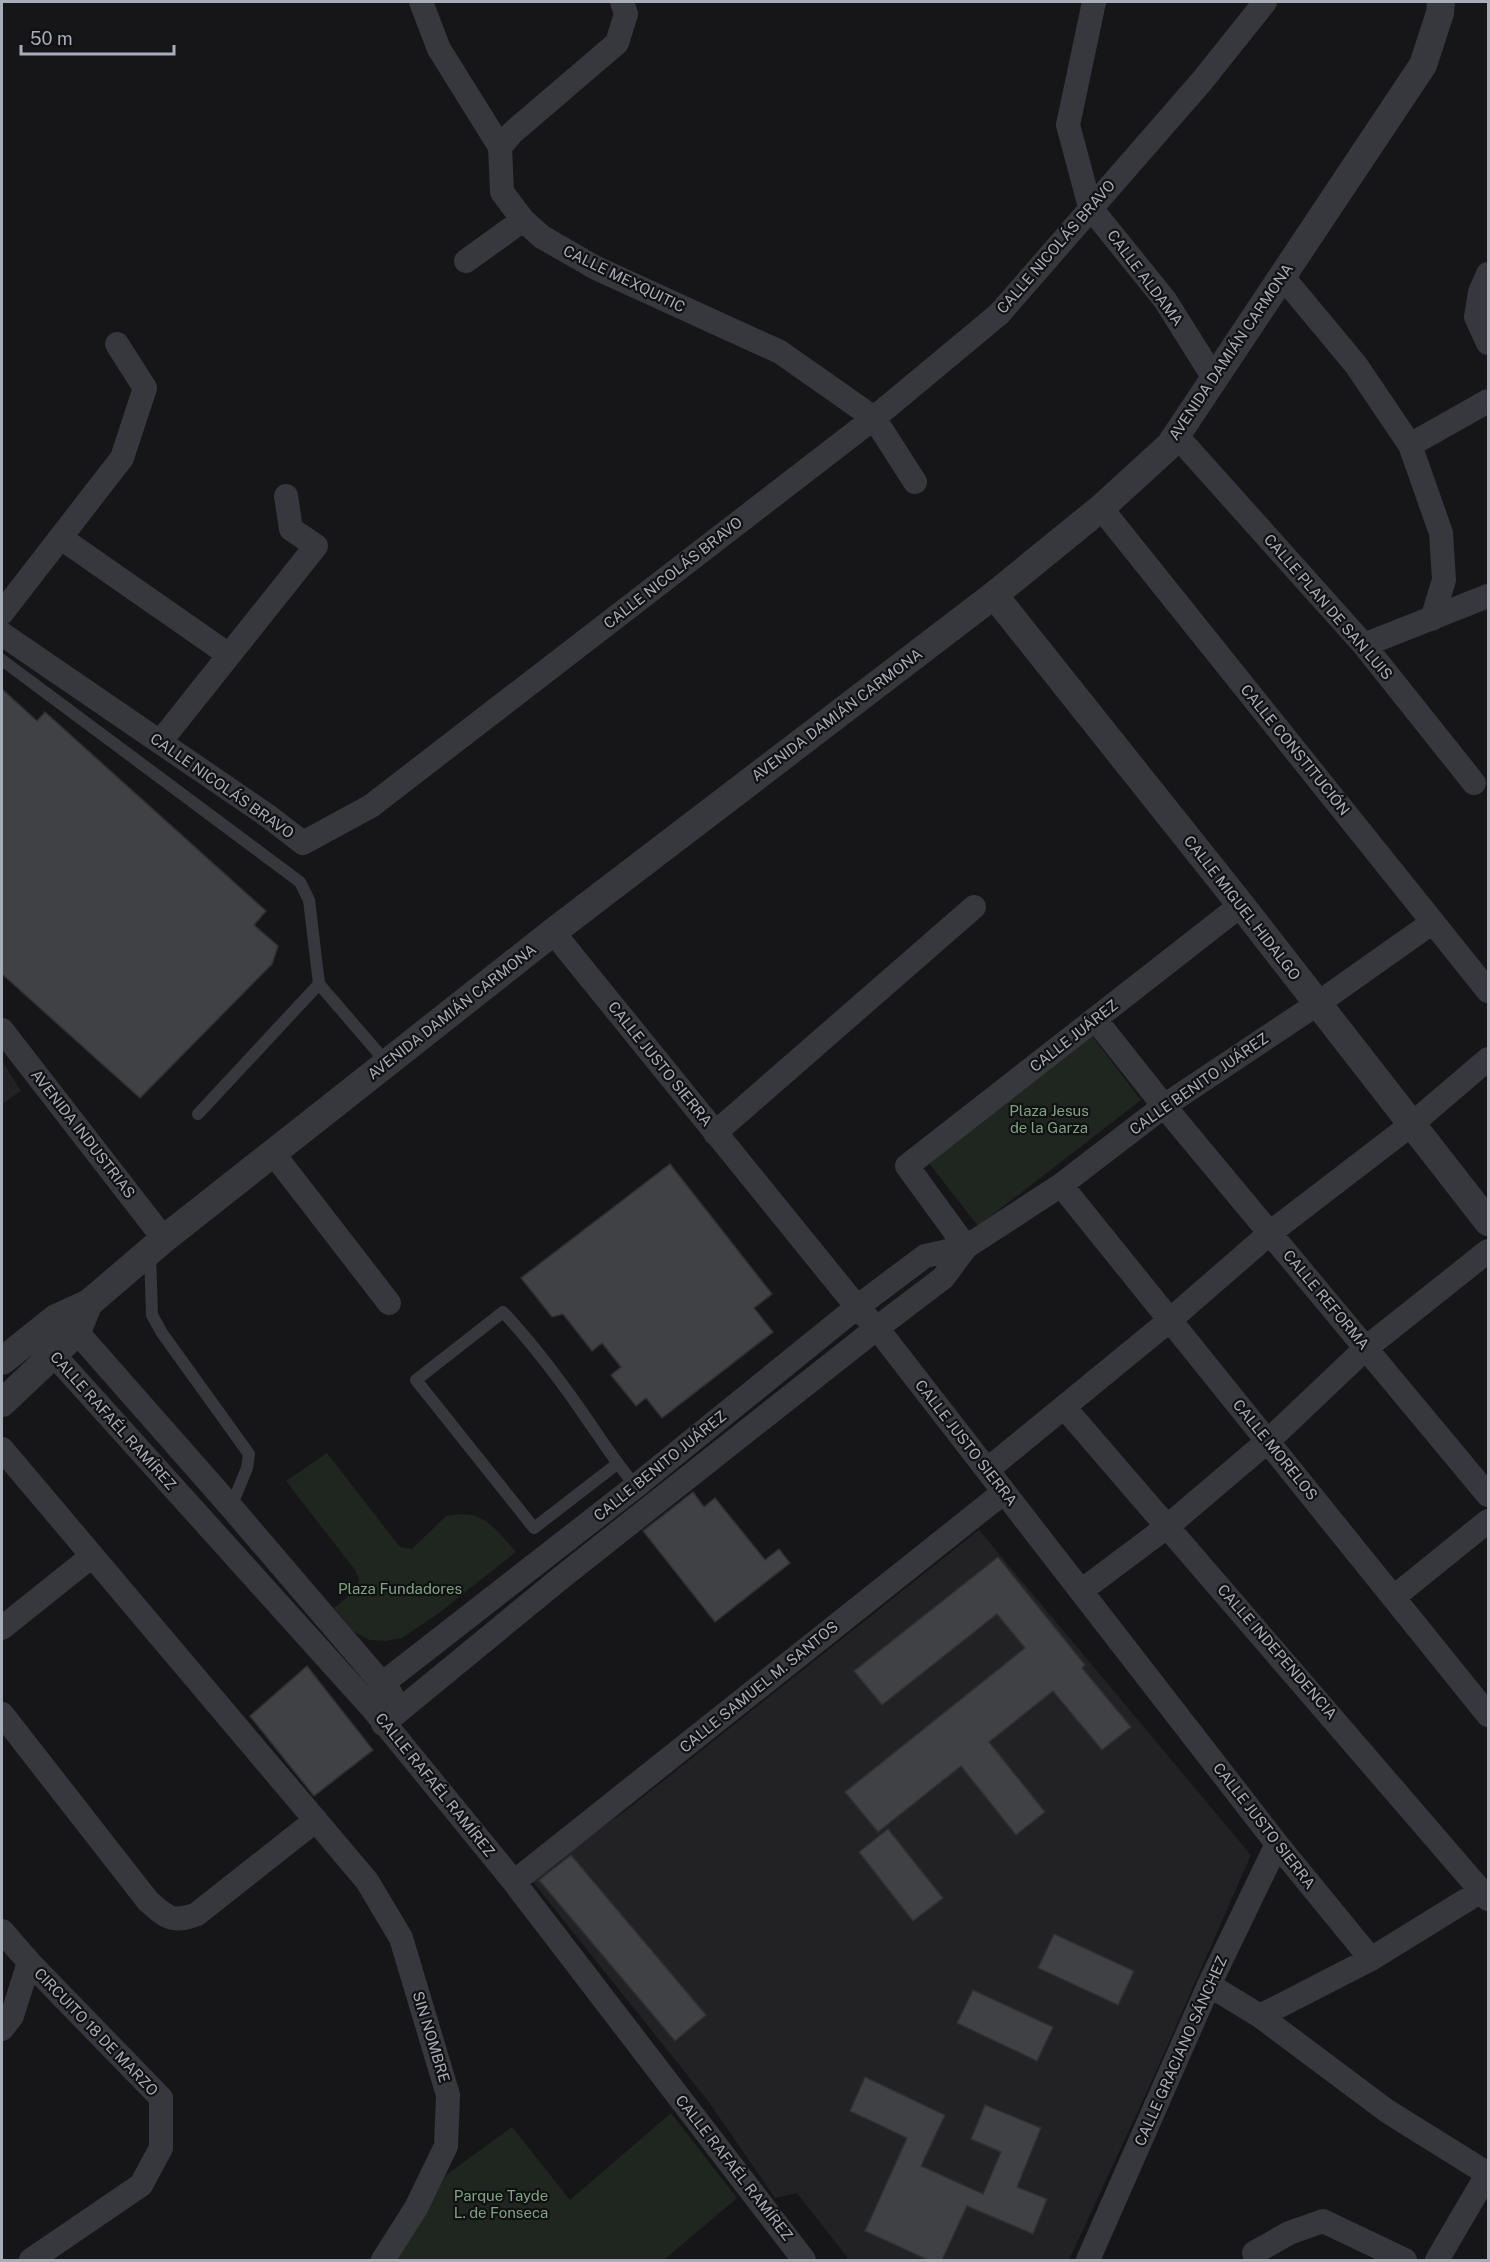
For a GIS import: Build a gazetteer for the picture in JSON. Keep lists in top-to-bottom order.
{
  "streets": {
    "street": [
      "CALLE NICOLÁS BRAVO",
      "CALLE ALDAMA",
      "CALLE MEXQUITIC",
      "AVENIDA DAMIÁN CARMONA",
      "CALLE PLAN DE SAN LUIS",
      "CALLE CONSTITUCIÓN",
      "CALLE MIGUEL HIDALGO",
      "CALLE JUÁREZ",
      "CALLE JUSTO SIERRA",
      "CALLE BENITO JUÁREZ",
      "AVENIDA INDUSTRIAS",
      "CALLE REFORMA",
      "CALLE RAFAÉL RAMÍREZ",
      "CALLE MORELOS",
      "CALLE INDEPENDENCIA",
      "CALLE SAMUEL M. SANTOS",
      "CIRCUITO 18 DE MARZO",
      "SIN NOMBRE",
      "CALLE GRACIANO SÁNCHEZ"
    ]
  },
  "crossings": [
    ["CALLE NICOLÁS BRAVO", "CALLE ALDAMA"],
    ["CALLE NICOLÁS BRAVO", "CALLE MEXQUITIC"],
    ["CALLE ALDAMA", "AVENIDA DAMIÁN CARMONA"],
    ["AVENIDA DAMIÁN CARMONA", "CALLE PLAN DE SAN LUIS"],
    ["AVENIDA DAMIÁN CARMONA", "CALLE CONSTITUCIÓN"],
    ["AVENIDA DAMIÁN CARMONA", "CALLE MIGUEL HIDALGO"],
    ["AVENIDA DAMIÁN CARMONA", "CALLE JUSTO SIERRA"],
    ["AVENIDA DAMIÁN CARMONA", "AVENIDA INDUSTRIAS"],
    ["AVENIDA DAMIÁN CARMONA", "CALLE RAFAÉL RAMÍREZ"],
    ["CALLE CONSTITUCIÓN", "CALLE BENITO JUÁREZ"],
    ["CALLE MIGUEL HIDALGO", "CALLE JUÁREZ"],
    ["CALLE MIGUEL HIDALGO", "CALLE BENITO JUÁREZ"],
    ["CALLE JUÁREZ", "CALLE BENITO JUÁREZ"],
    ["CALLE JUÁREZ", "CALLE REFORMA"],
    ["CALLE JUSTO SIERRA", "CALLE BENITO JUÁREZ"],
    ["CALLE JUSTO SIERRA", "CALLE SAMUEL M. SANTOS"],
    ["CALLE JUSTO SIERRA", "CALLE GRACIANO SÁNCHEZ"],
    ["CALLE BENITO JUÁREZ", "CALLE REFORMA"],
    ["CALLE BENITO JUÁREZ", "CALLE RAFAÉL RAMÍREZ"],
    ["CALLE BENITO JUÁREZ", "CALLE MORELOS"],
    ["CALLE RAFAÉL RAMÍREZ", "CALLE SAMUEL M. SANTOS"]
  ],
  "parks": ["Plaza Jesus de la Garza", "Plaza Fundadores", "Parque Tayde L. de Fonseca"],
  "scale_bar": "50 m"
}
